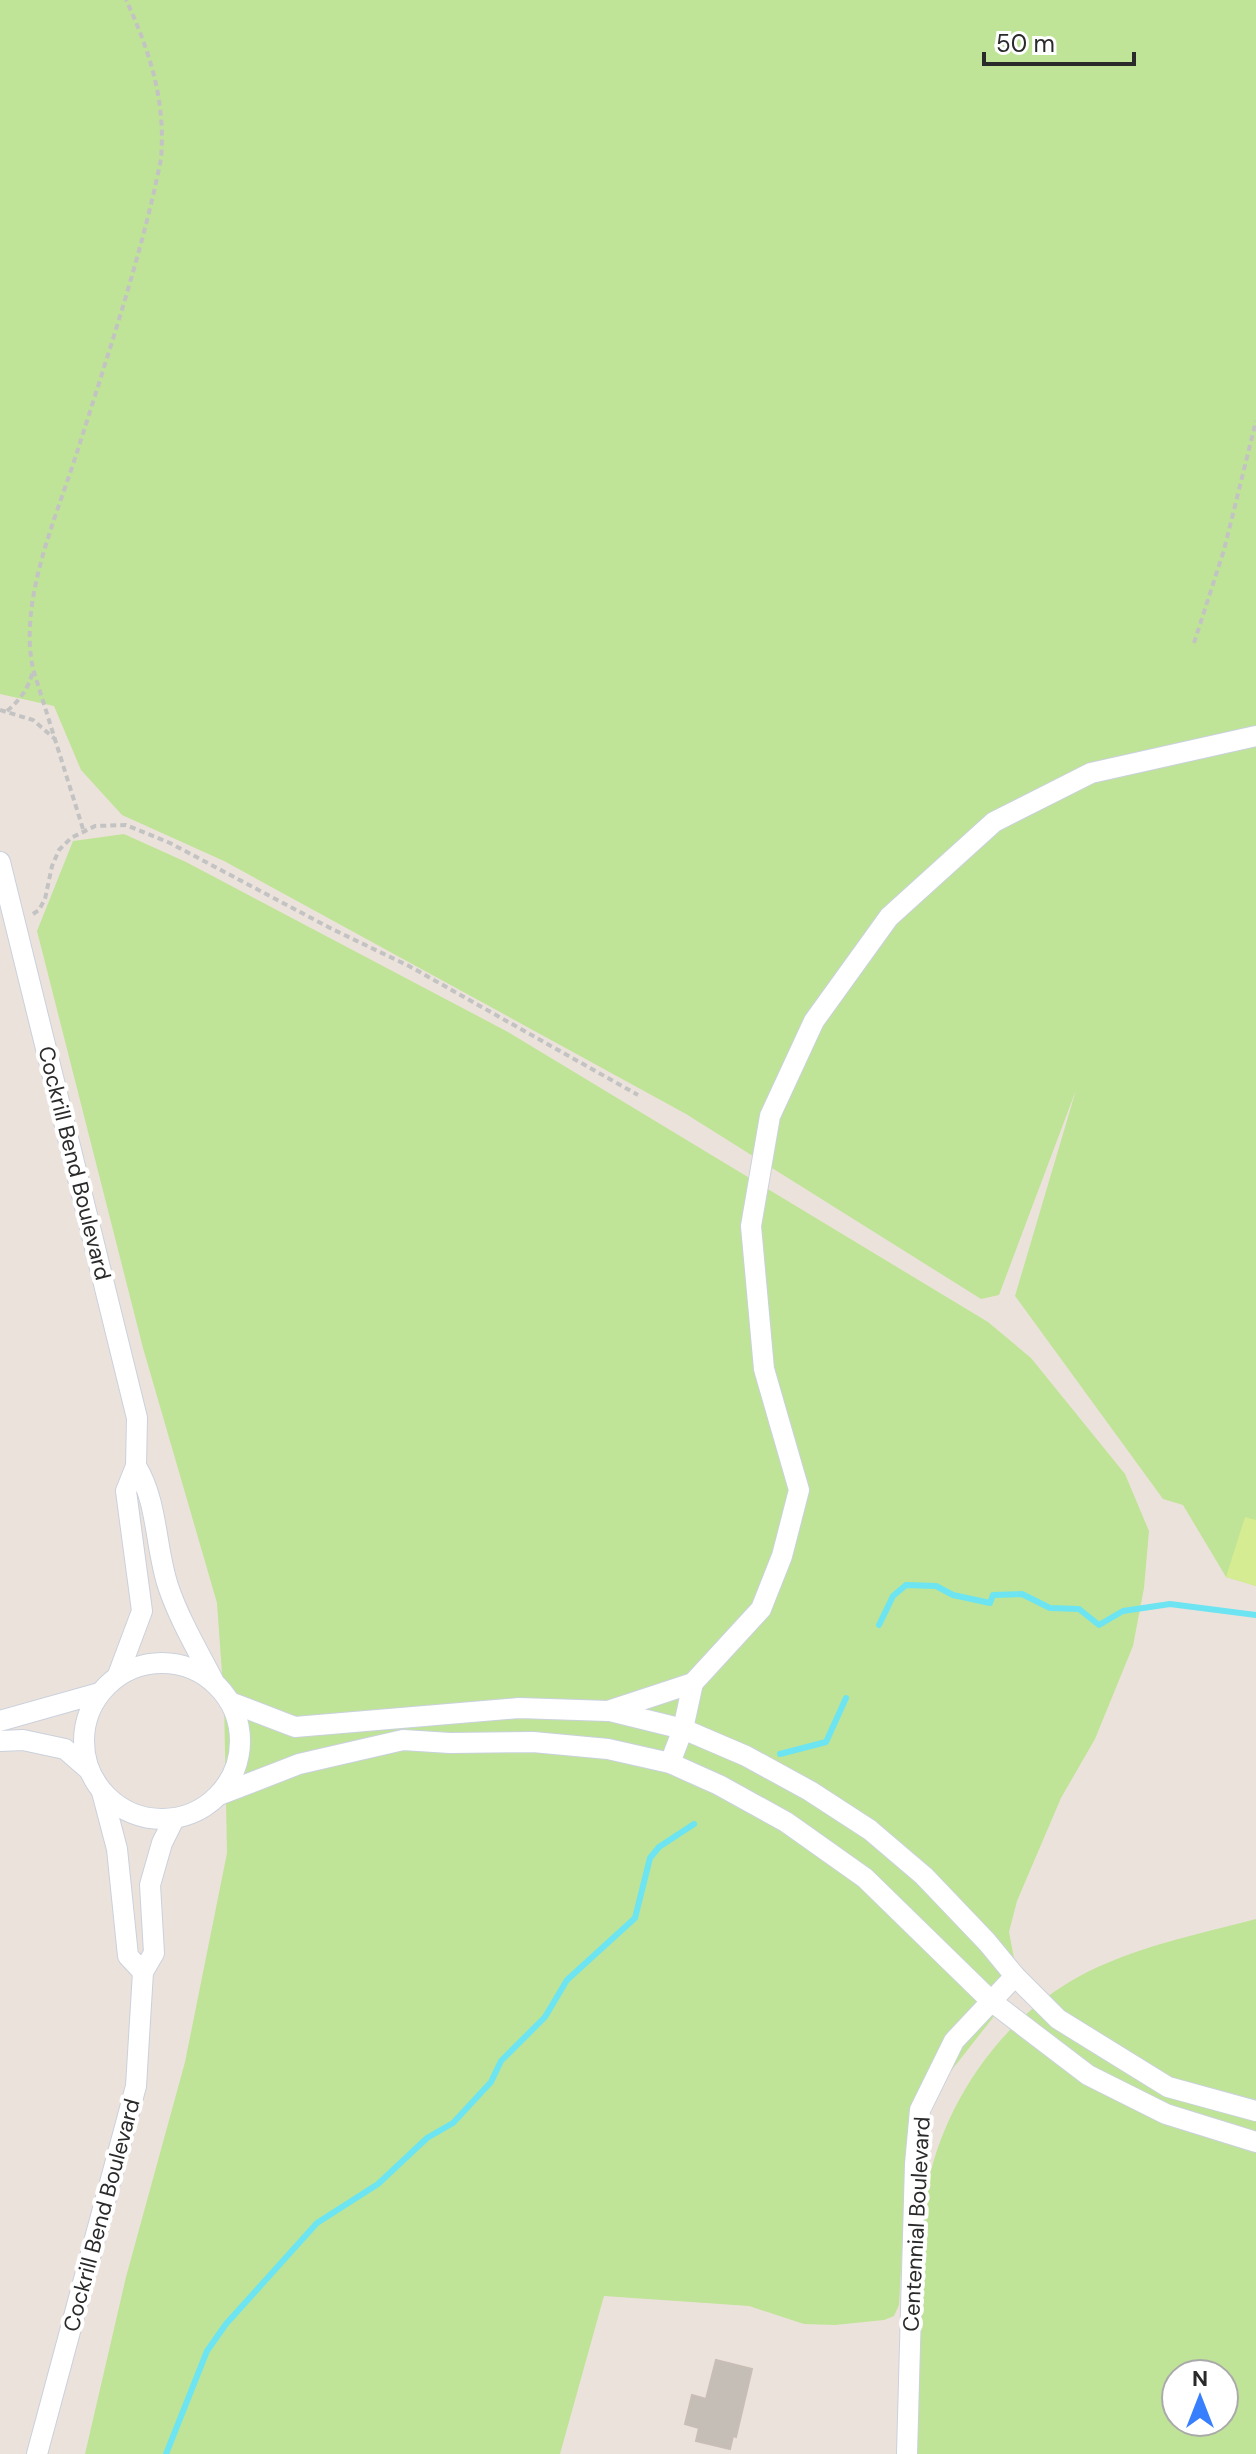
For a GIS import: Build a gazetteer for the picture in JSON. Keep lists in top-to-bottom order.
{
  "streets": {
    "street": ["Cockrill Bend Boulevard", "Centennial Boulevard"]
  },
  "scale_bar": "50 m",
  "north": "top"
}
